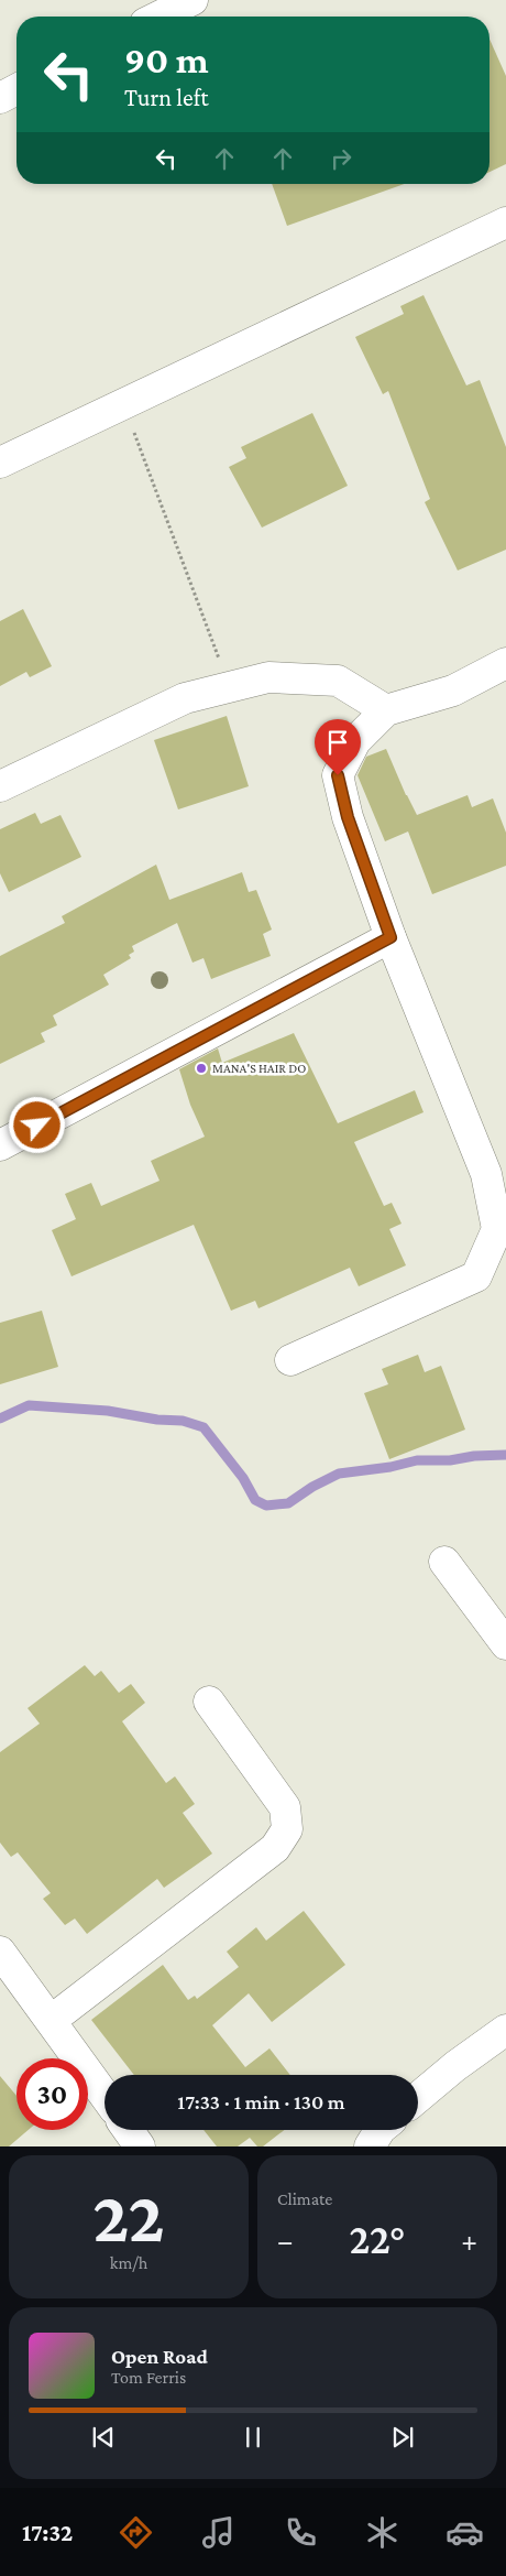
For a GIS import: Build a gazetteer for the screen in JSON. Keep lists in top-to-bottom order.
{
  "places": ["MANA'S HAIR DO"],
  "page": {
    "turn": ["90 m", "Turn left"],
    "limit": "30",
    "trip": "17:33 · 1 min · 130 m",
    "tile": [
      ["22", "km/h"],
      "Climate"
    ],
    "heat": ["−", "22°", "+"],
    "song": ["Open Road", "Tom Ferris"],
    "tabs": "17:32"
  }
}
